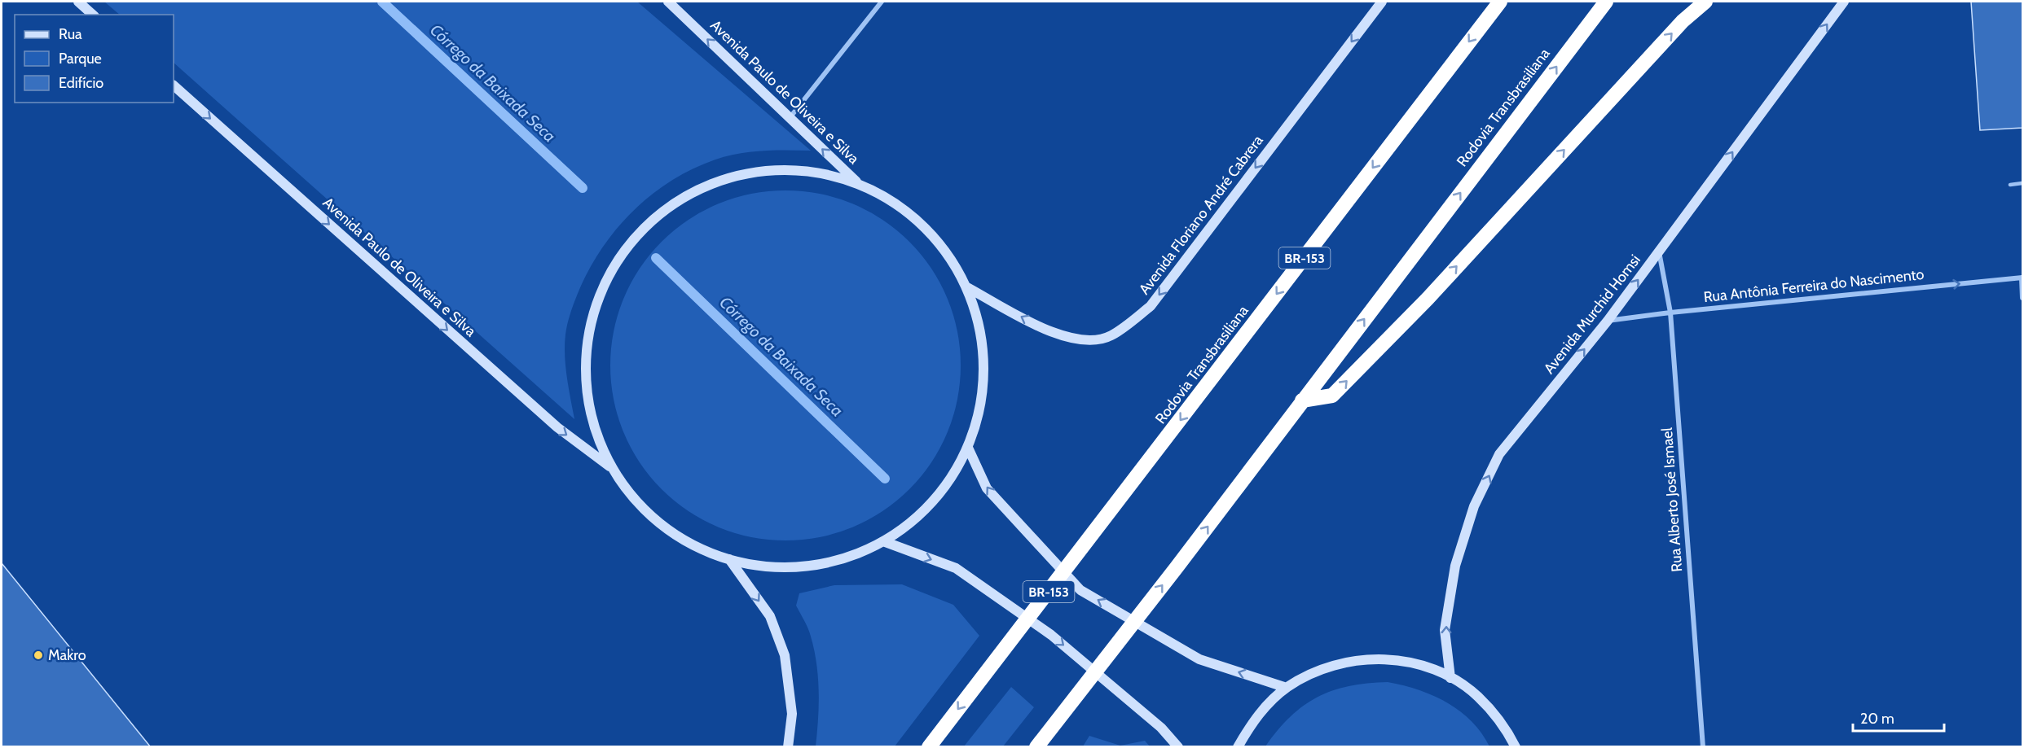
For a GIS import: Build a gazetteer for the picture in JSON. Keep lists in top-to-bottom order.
{
  "streets": {
    "highway": ["Rodovia Transbrasiliana", "BR-153"],
    "main road": ["Avenida Paulo de Oliveira e Silva", "Avenida Floriano André Cabrera", "Avenida Murchid Homsi"],
    "street": ["Rua Antônia Ferreira do Nascimento", "Rua Alberto José Ismael"]
  },
  "crossings": [
    ["Rua Antônia Ferreira do Nascimento", "Avenida Murchid Homsi"],
    ["Rua Antônia Ferreira do Nascimento", "Rua Alberto José Ismael"],
    ["Avenida Murchid Homsi", "Rua Alberto José Ismael"]
  ],
  "one_way": ["Avenida Floriano André Cabrera", "Rua Antônia Ferreira do Nascimento", "Avenida Murchid Homsi"],
  "water": ["Córrego da Baixada Seca"],
  "places": ["Makro"],
  "legend": ["Rua", "Parque", "Edifício"],
  "scale_bar": "20 m"
}
